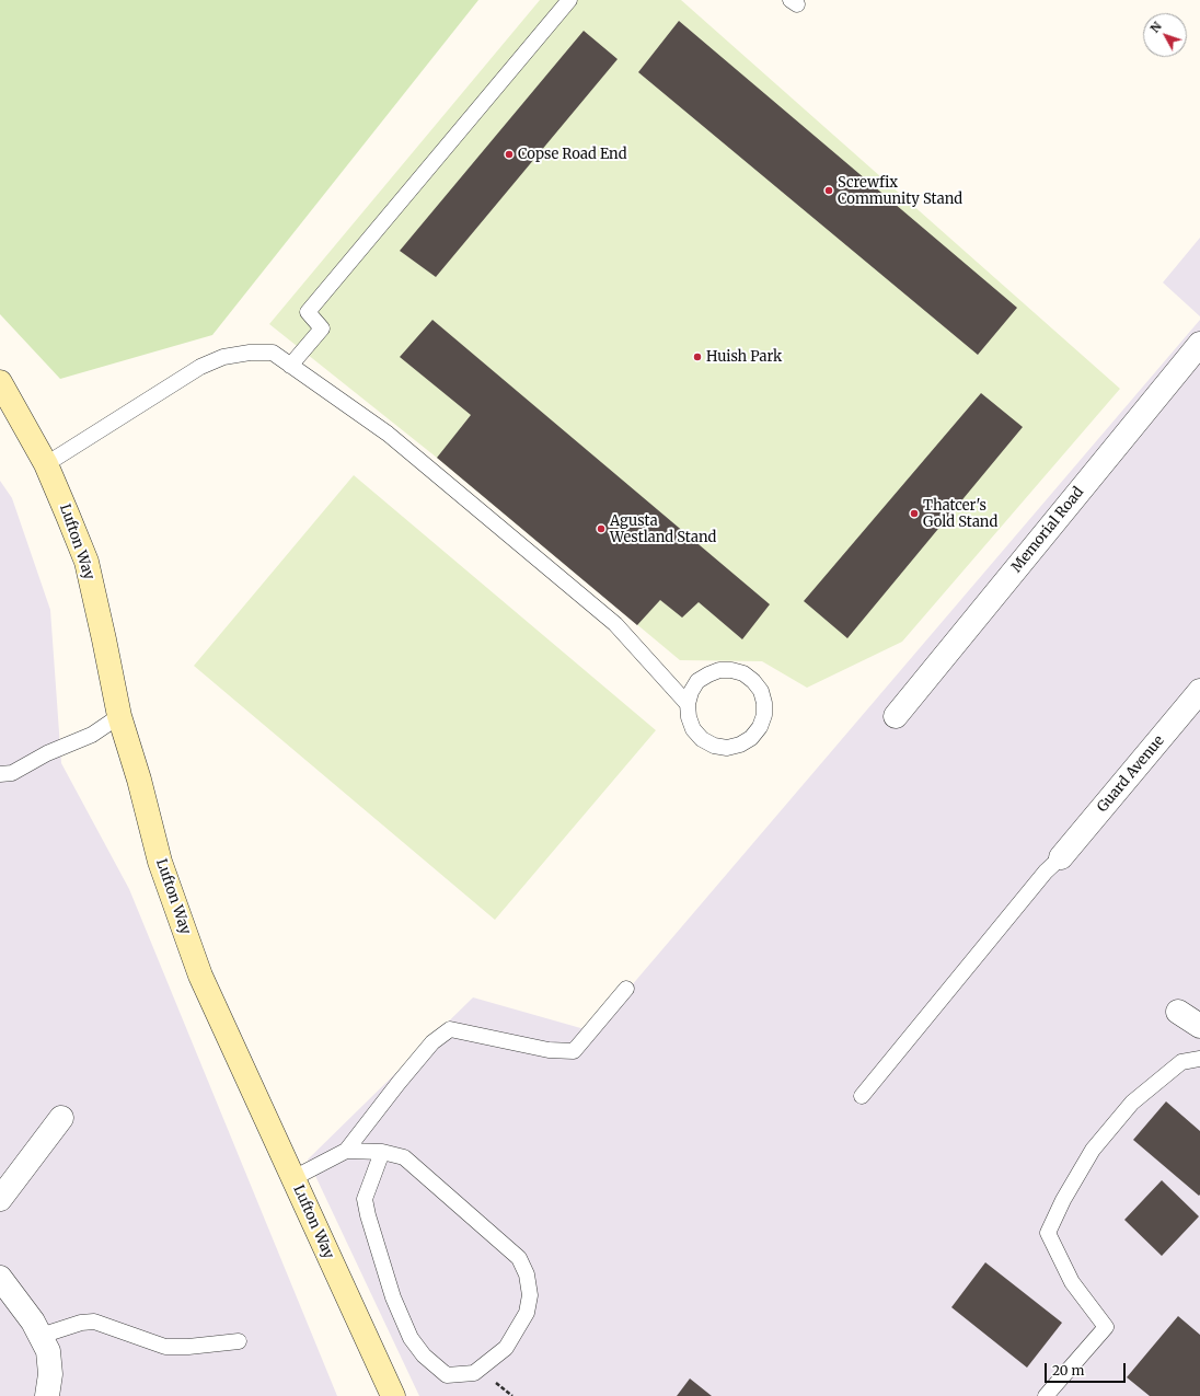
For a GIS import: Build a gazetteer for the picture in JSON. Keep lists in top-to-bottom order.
{
  "streets": {
    "street": ["Memorial Road", "Lufton Way", "Guard Avenue"]
  },
  "places": [
    "Copse Road End",
    "Screwfix Community Stand",
    "Huish Park",
    "Thatcer's Gold Stand",
    "Agusta Westland Stand"
  ],
  "scale_bar": "20 m",
  "north": "top left"
}
